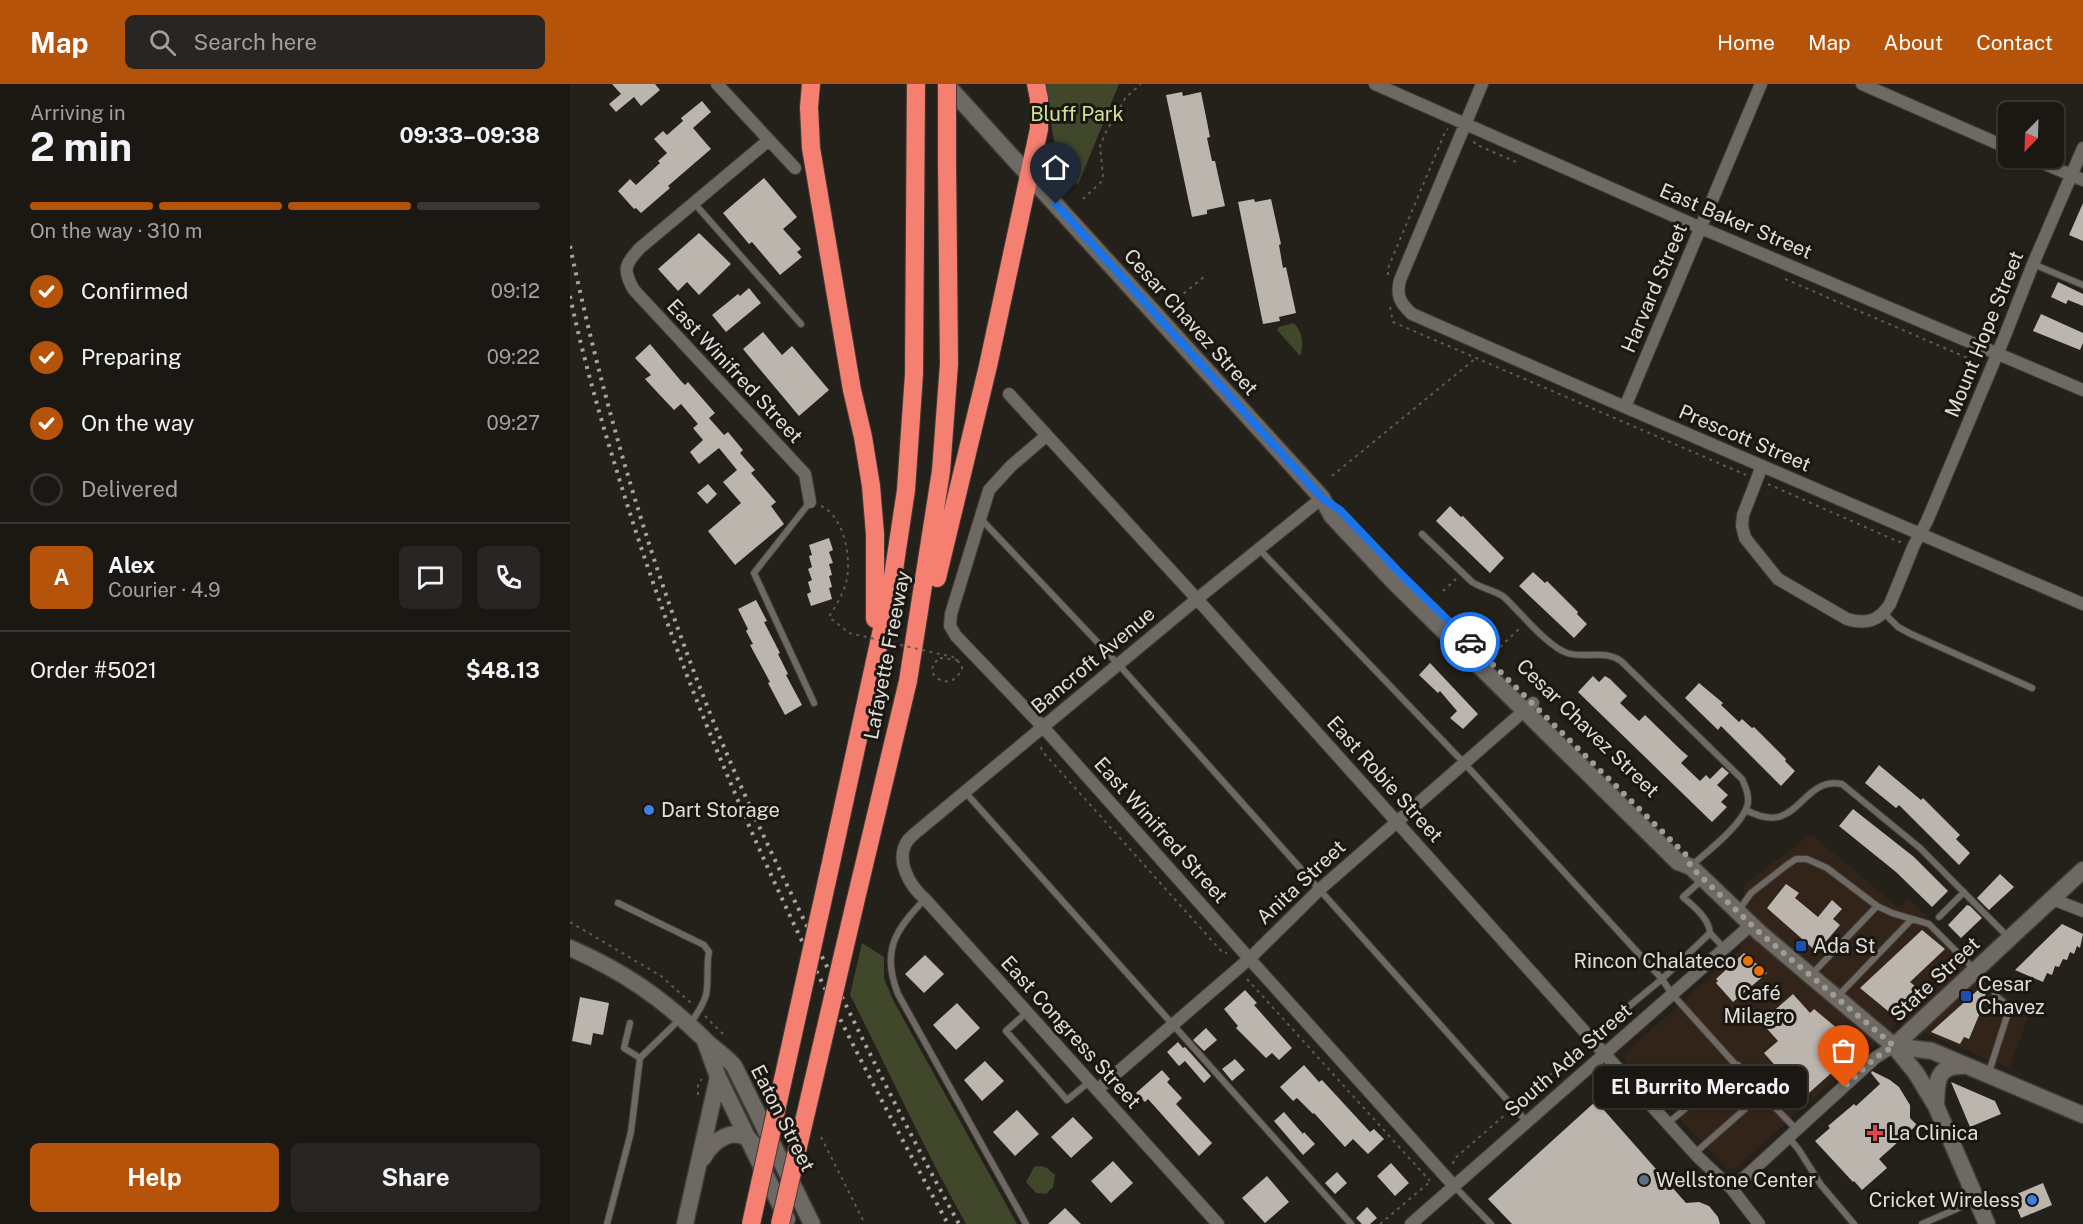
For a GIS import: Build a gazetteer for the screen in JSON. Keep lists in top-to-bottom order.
{
  "streets": {
    "highway": ["Lafayette Freeway"],
    "main road": ["Cesar Chavez Street", "State Street", "Eaton Street"],
    "street": [
      "East Baker Street",
      "Harvard Street",
      "Mount Hope Street",
      "East Winifred Street",
      "Prescott Street",
      "Bancroft Avenue",
      "East Robie Street",
      "Anita Street",
      "East Congress Street",
      "South Ada Street"
    ]
  },
  "crossings": [
    ["East Baker Street", "Harvard Street"],
    ["East Baker Street", "Mount Hope Street"],
    ["Harvard Street", "Prescott Street"],
    ["Cesar Chavez Street", "Lafayette Freeway"],
    ["Cesar Chavez Street", "Bancroft Avenue"],
    ["Cesar Chavez Street", "Anita Street"],
    ["Cesar Chavez Street", "State Street"],
    ["Cesar Chavez Street", "South Ada Street"],
    ["Mount Hope Street", "Prescott Street"],
    ["East Winifred Street", "Bancroft Avenue"],
    ["East Winifred Street", "East Robie Street"],
    ["East Winifred Street", "Anita Street"],
    ["East Winifred Street", "South Ada Street"],
    ["Bancroft Avenue", "East Robie Street"],
    ["Bancroft Avenue", "East Congress Street"],
    ["East Robie Street", "Anita Street"],
    ["East Robie Street", "State Street"],
    ["East Robie Street", "South Ada Street"],
    ["Anita Street", "East Congress Street"]
  ],
  "parks": ["Bluff Park"],
  "places": {
    "other": [
      "Dart Storage",
      "Rincon Chalateco",
      "Café Milagro",
      "El Burrito Mercado",
      "Wellstone Center",
      "Cricket Wireless"
    ],
    "transit": ["Ada St", "Cesar Chavez"],
    "health": ["La Clinica"]
  },
  "north": "bottom left",
  "page": {
    "header": "Map",
    "search": "Search here",
    "nav": [
      "Home",
      "Map",
      "About",
      "Contact"
    ],
    "heading": ["2 min", "Arriving in", "09:33–09:38"],
    "panel": [
      "Alex",
      "Courier · 4.9",
      "Order #5021",
      "$48.13"
    ],
    "bar": "On the way · 310 m",
    "list": [
      ["Confirmed", "09:12"],
      ["Preparing", "09:22"],
      ["On the way", "09:27"],
      "Delivered"
    ],
    "round": "A",
    "bubble": "El Burrito Mercado",
    "buttons": ["Help", "Share"]
  }
}
